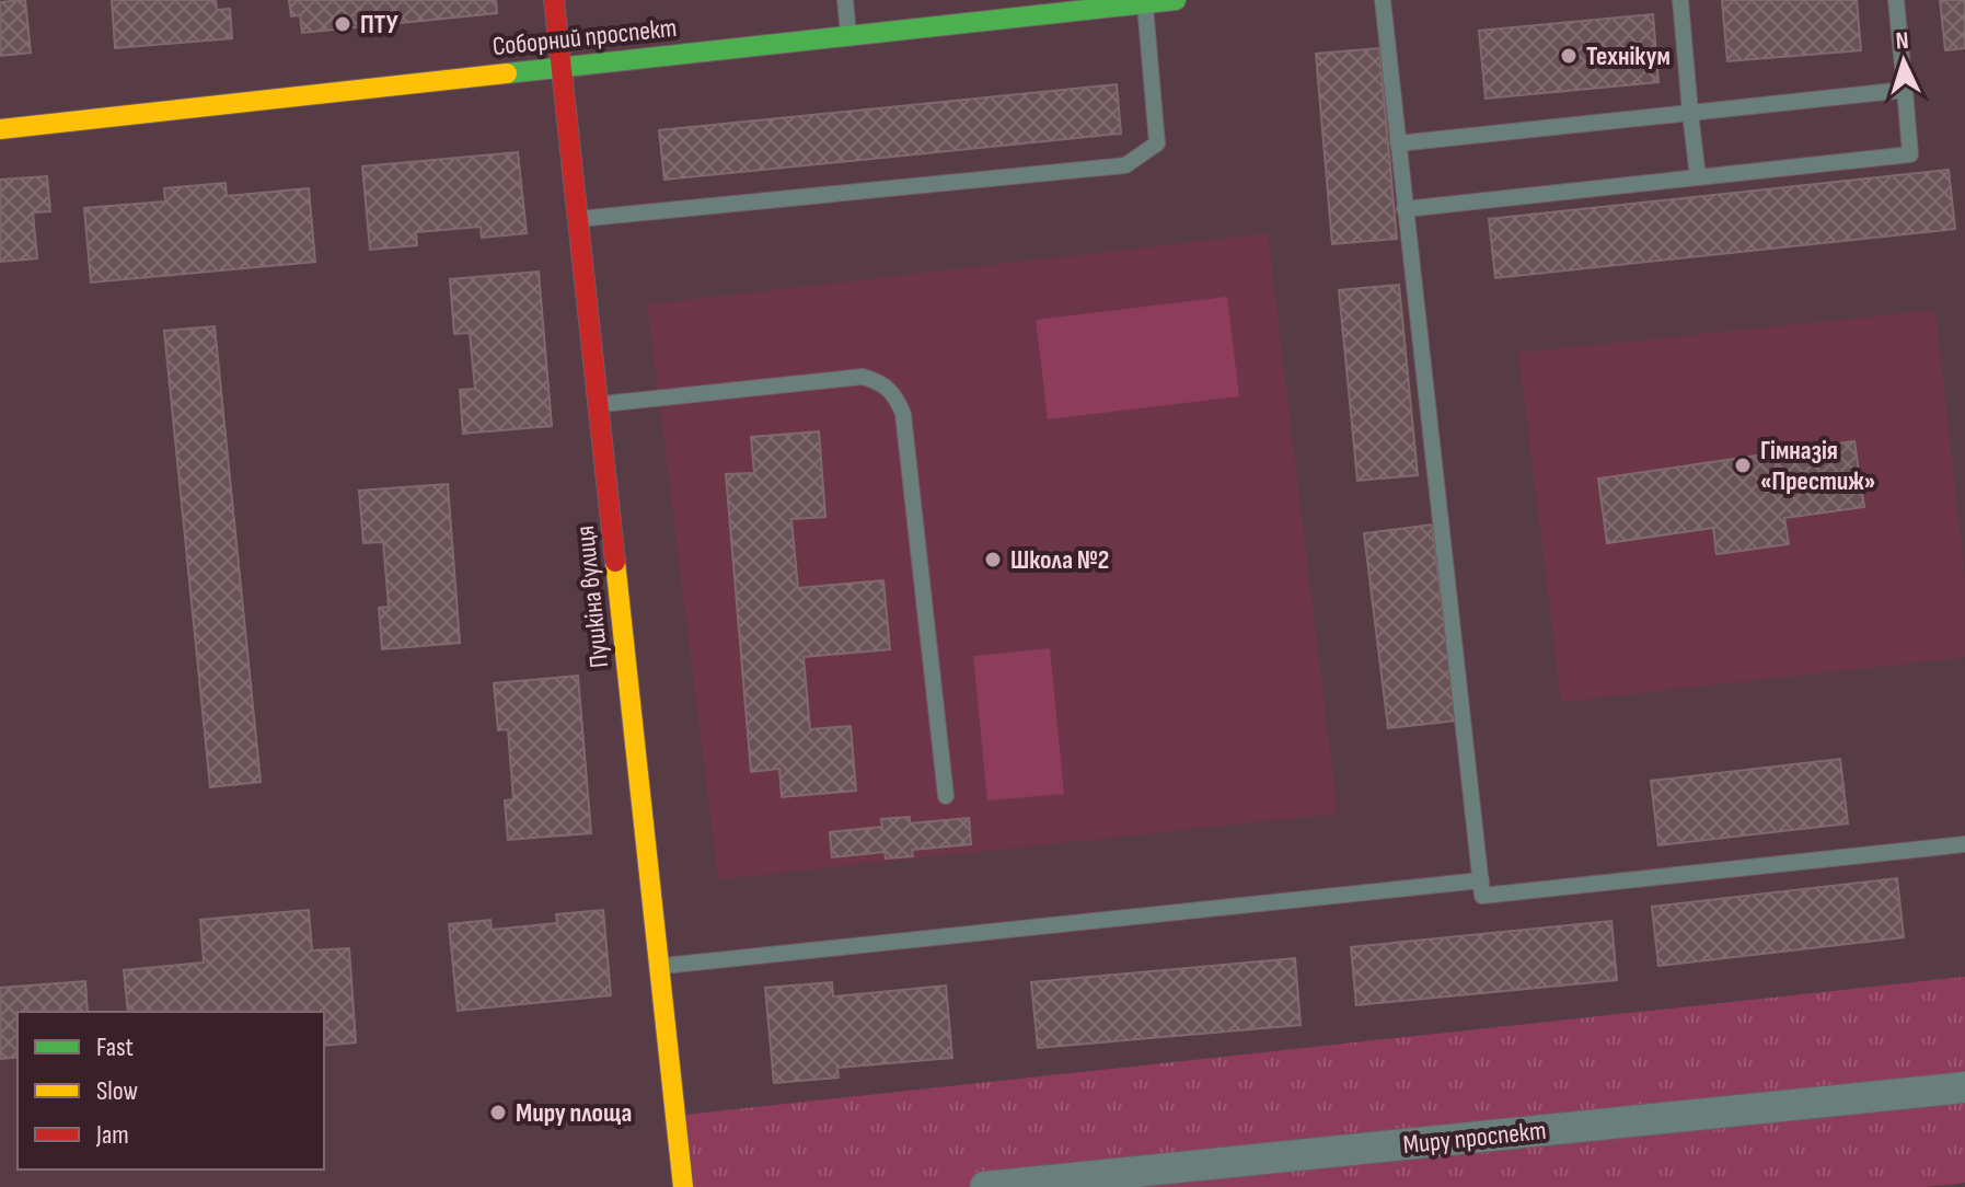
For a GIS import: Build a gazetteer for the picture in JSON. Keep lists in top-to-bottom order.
{
  "streets": {
    "street": ["Соборний проспект", "Пушкіна вулиця", "Миру проспект"]
  },
  "crossings": [
    ["Соборний проспект", "Пушкіна вулиця"]
  ],
  "places": [
    "ПТУ",
    "Технікум",
    "Гімназія «Престиж»",
    "Школа №2",
    "Миру площа"
  ],
  "legend": ["Fast", "Slow", "Jam"],
  "north": "top"
}
